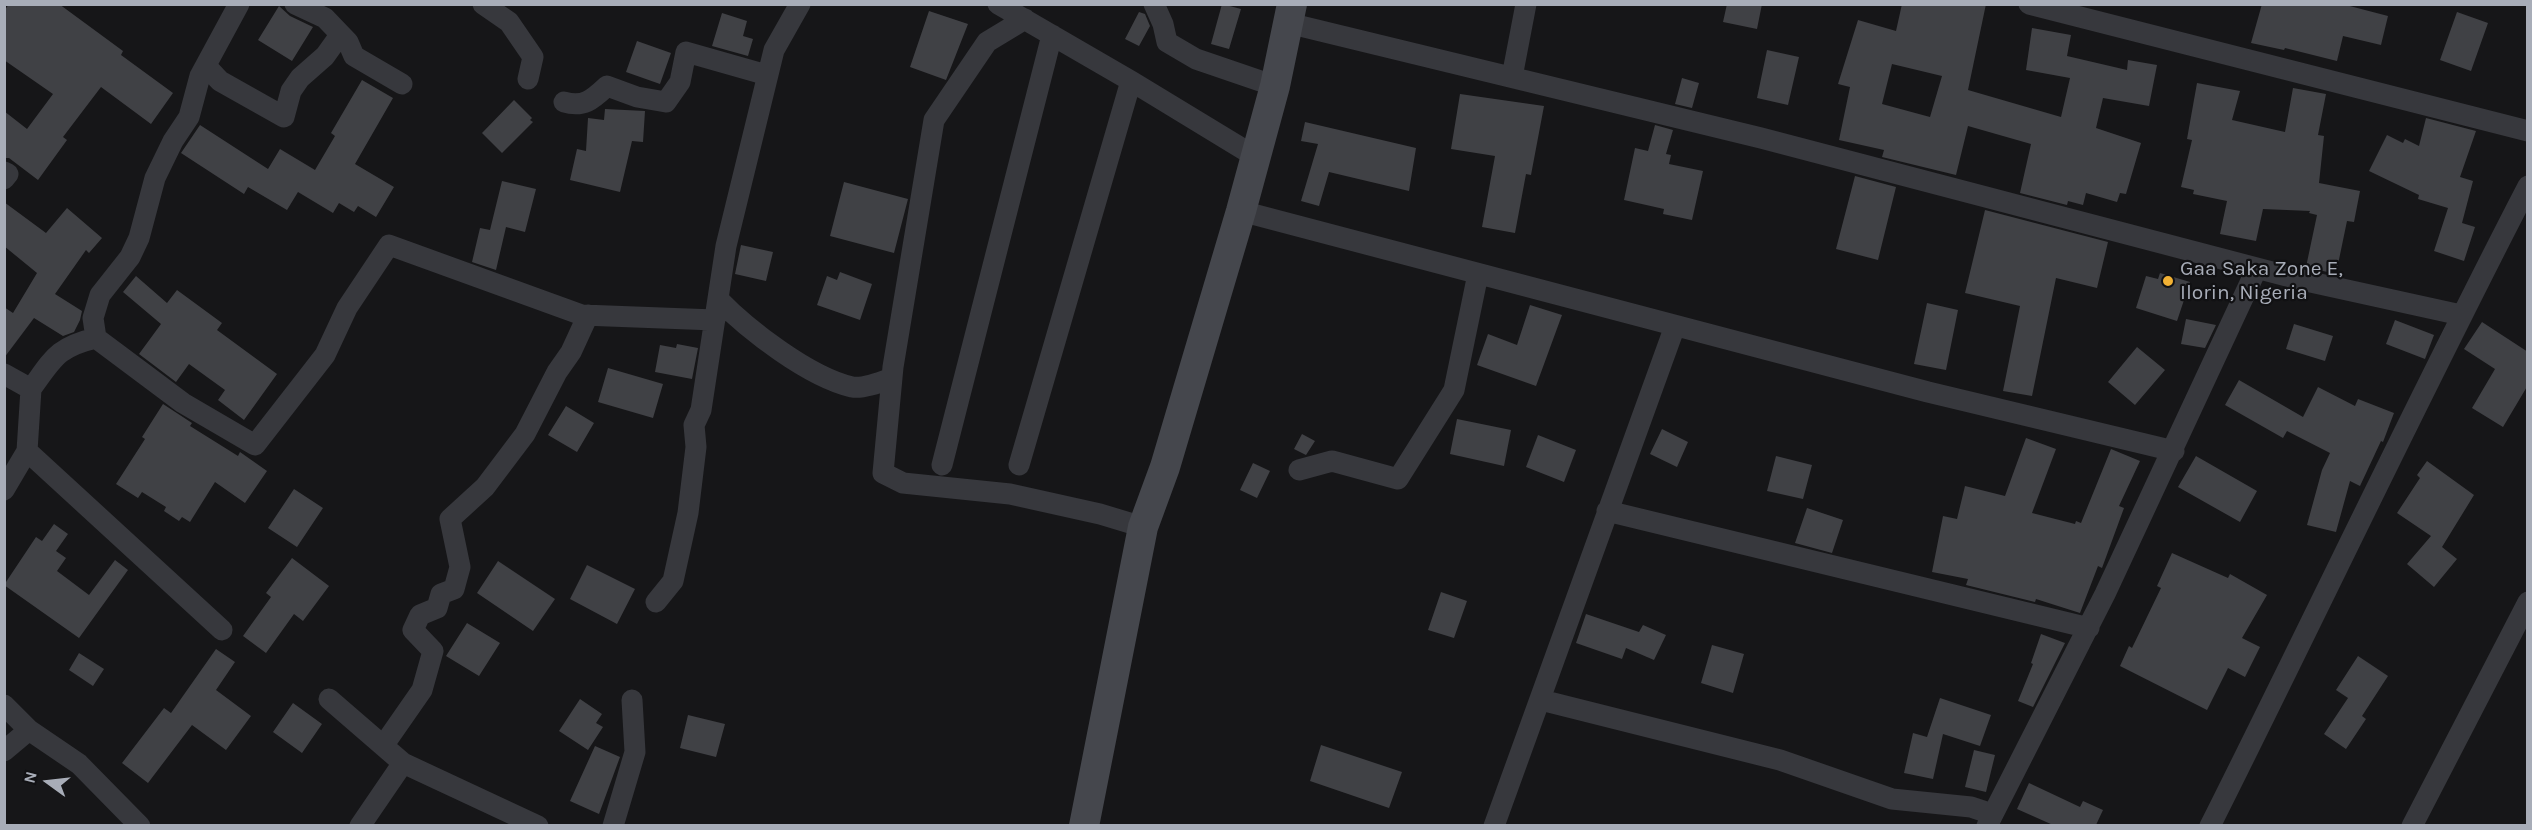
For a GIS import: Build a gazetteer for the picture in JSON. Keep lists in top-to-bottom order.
{
  "places": ["Gaa Saka Zone E, Ilorin, Nigeria"],
  "north": "left"
}
